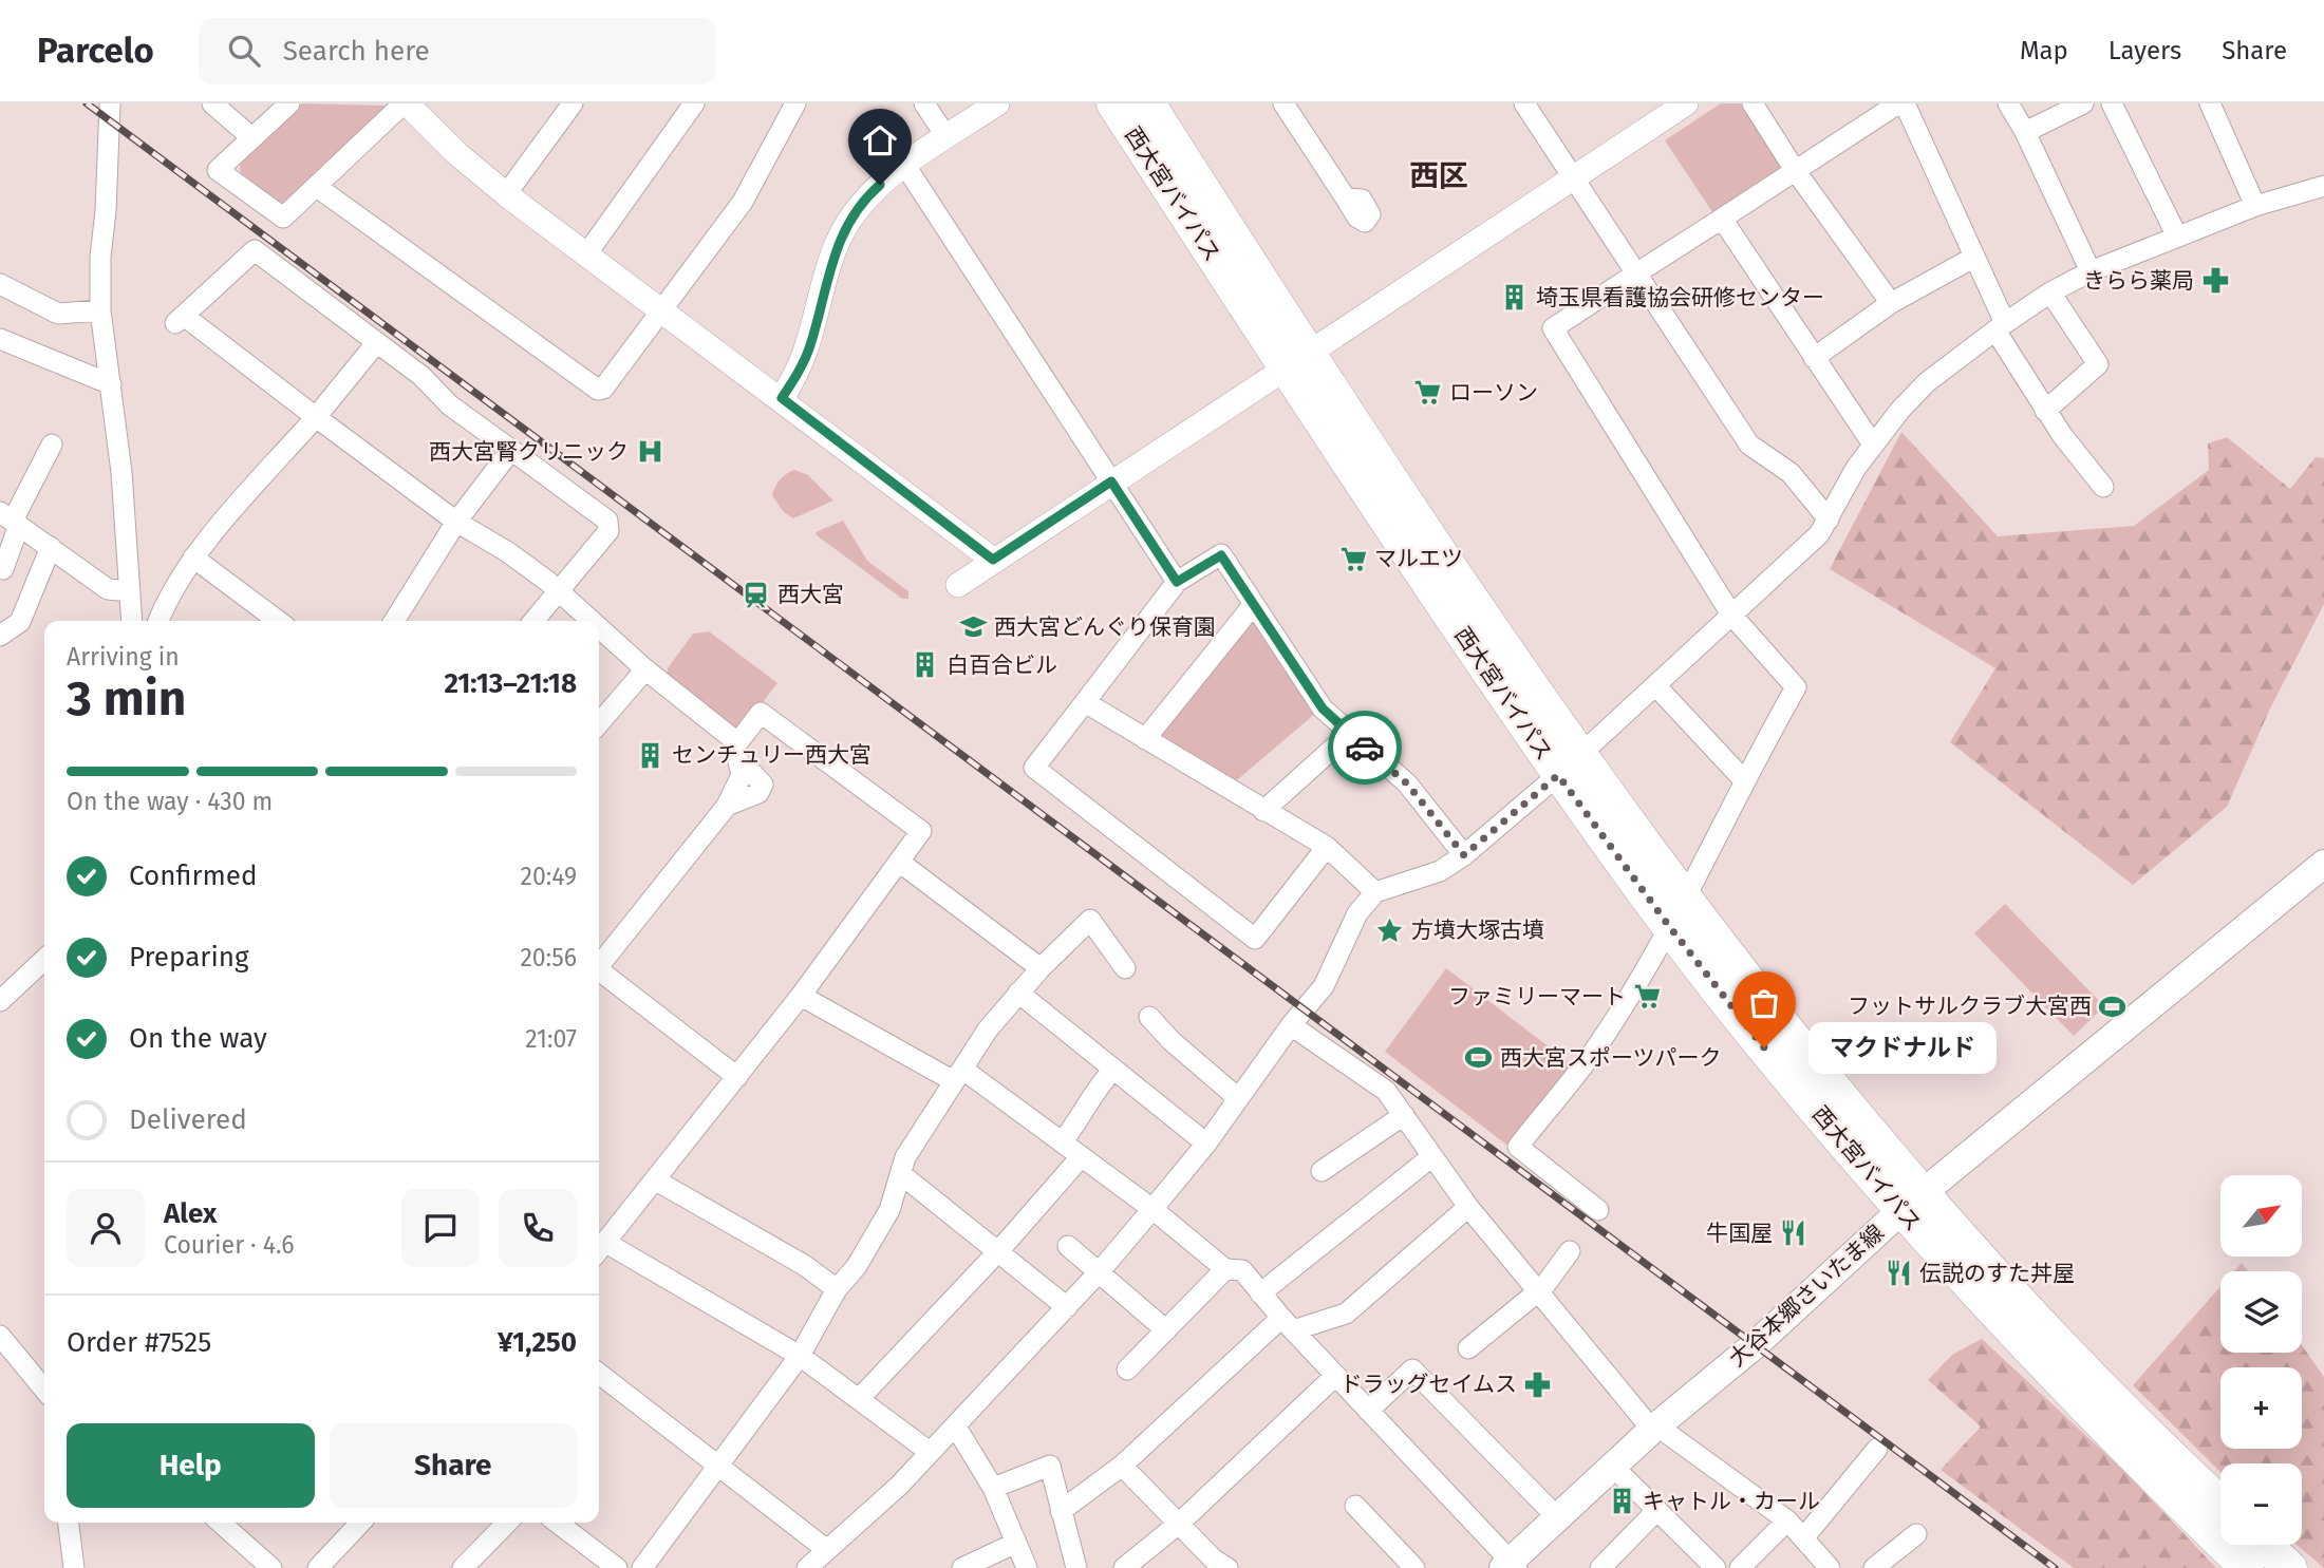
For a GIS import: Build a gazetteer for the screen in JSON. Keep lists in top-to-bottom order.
{
  "streets": {
    "highway": ["西大宮バイパス"],
    "main road": ["大谷本郷さいたま線"]
  },
  "crossings": [
    ["西大宮バイパス", "大谷本郷さいたま線"]
  ],
  "districts": ["西区"],
  "places": {
    "pharmacy": ["きらら薬局", "ドラッグセイムス"],
    "building": [
      "埼玉県看護協会研修センター",
      "白百合ビル",
      "センチュリー西大宮",
      "キャトル・カール"
    ],
    "supermarket": ["ローソン", "マルエツ", "ファミリーマート"],
    "hospital": ["西大宮腎クリニック"],
    "station": ["西大宮"],
    "school or university": ["西大宮どんぐり保育園"],
    "place": ["方墳大塚古墳"],
    "sports": ["フットサルクラブ大宮西", "西大宮スポーツパーク"],
    "other": ["マクドナルド"],
    "restaurant": ["牛国屋", "伝説のすた丼屋"]
  },
  "north": "top right",
  "page": {
    "header": "Parcelo",
    "search": "Search here",
    "nav": ["Map", "Layers", "Share"],
    "heading": ["3 min", "Arriving in", "21:13–21:18"],
    "panel": [
      "Alex",
      "Courier · 4.6",
      "Order #7525",
      "¥1,250"
    ],
    "bar": "On the way · 430 m",
    "list": [
      ["Confirmed", "20:49"],
      ["Preparing", "20:56"],
      ["On the way", "21:07"],
      "Delivered"
    ],
    "bubble": "マクドナルド",
    "map_buttons": ["+", "−"],
    "buttons": ["Help", "Share"]
  }
}
